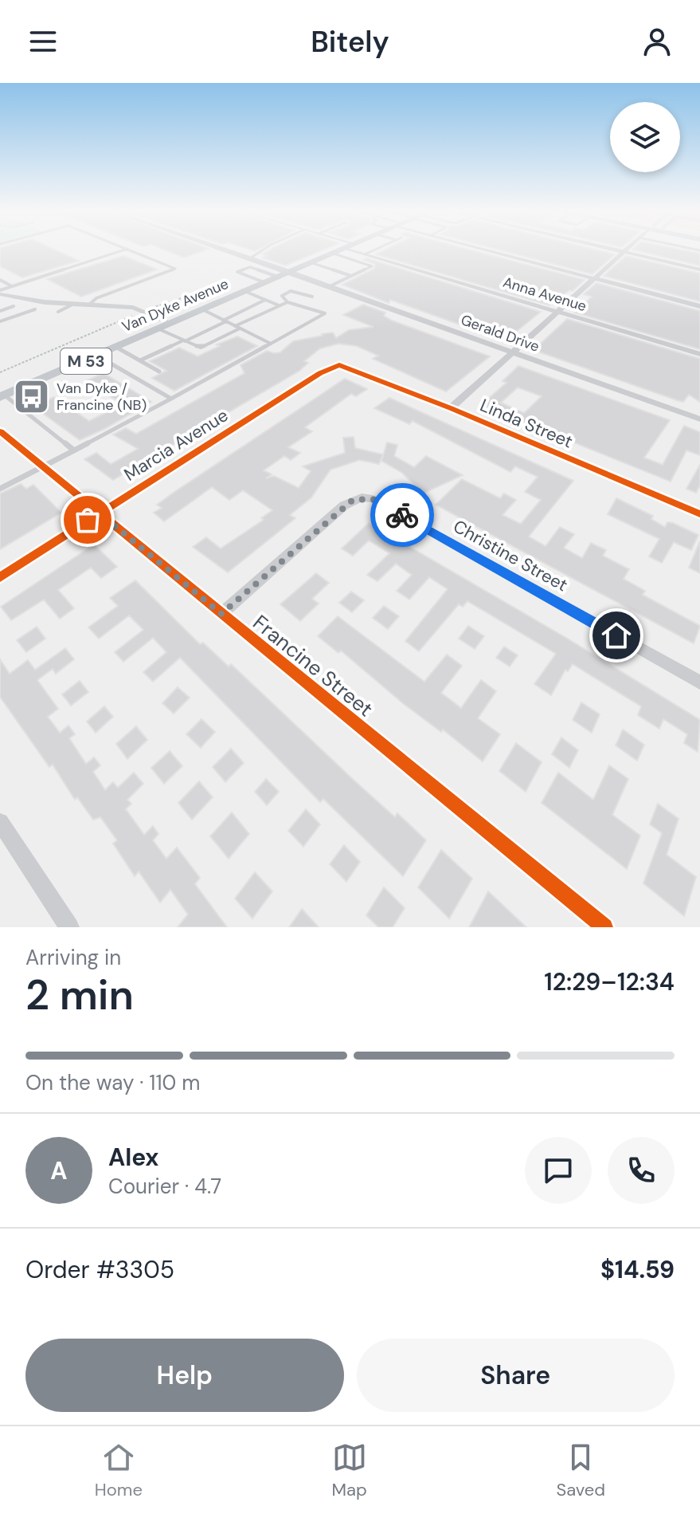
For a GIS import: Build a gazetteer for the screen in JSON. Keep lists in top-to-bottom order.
{
  "streets": {
    "main road": ["Van Dyke Avenue", "M 53"],
    "street": [
      "Anna Avenue",
      "Gerald Drive",
      "Linda Street",
      "Marcia Avenue",
      "Christine Street",
      "Francine Street"
    ]
  },
  "crossings": [
    ["Van Dyke Avenue", "Gerald Drive"],
    ["Linda Street", "Marcia Avenue"],
    ["Marcia Avenue", "Francine Street"],
    ["Christine Street", "Francine Street"]
  ],
  "places": {
    "bus stop": ["Van Dyke / Francine (NB)"]
  },
  "page": {
    "header": "Bitely",
    "heading": ["2 min", "Arriving in", "12:29–12:34"],
    "panel": [
      "Alex",
      "Courier · 4.7",
      "Order #3305",
      "$14.59"
    ],
    "bar": "On the way · 110 m",
    "round": "A",
    "buttons": ["Help", "Share"],
    "tabs": ["Home", "Map", "Saved"]
  }
}
